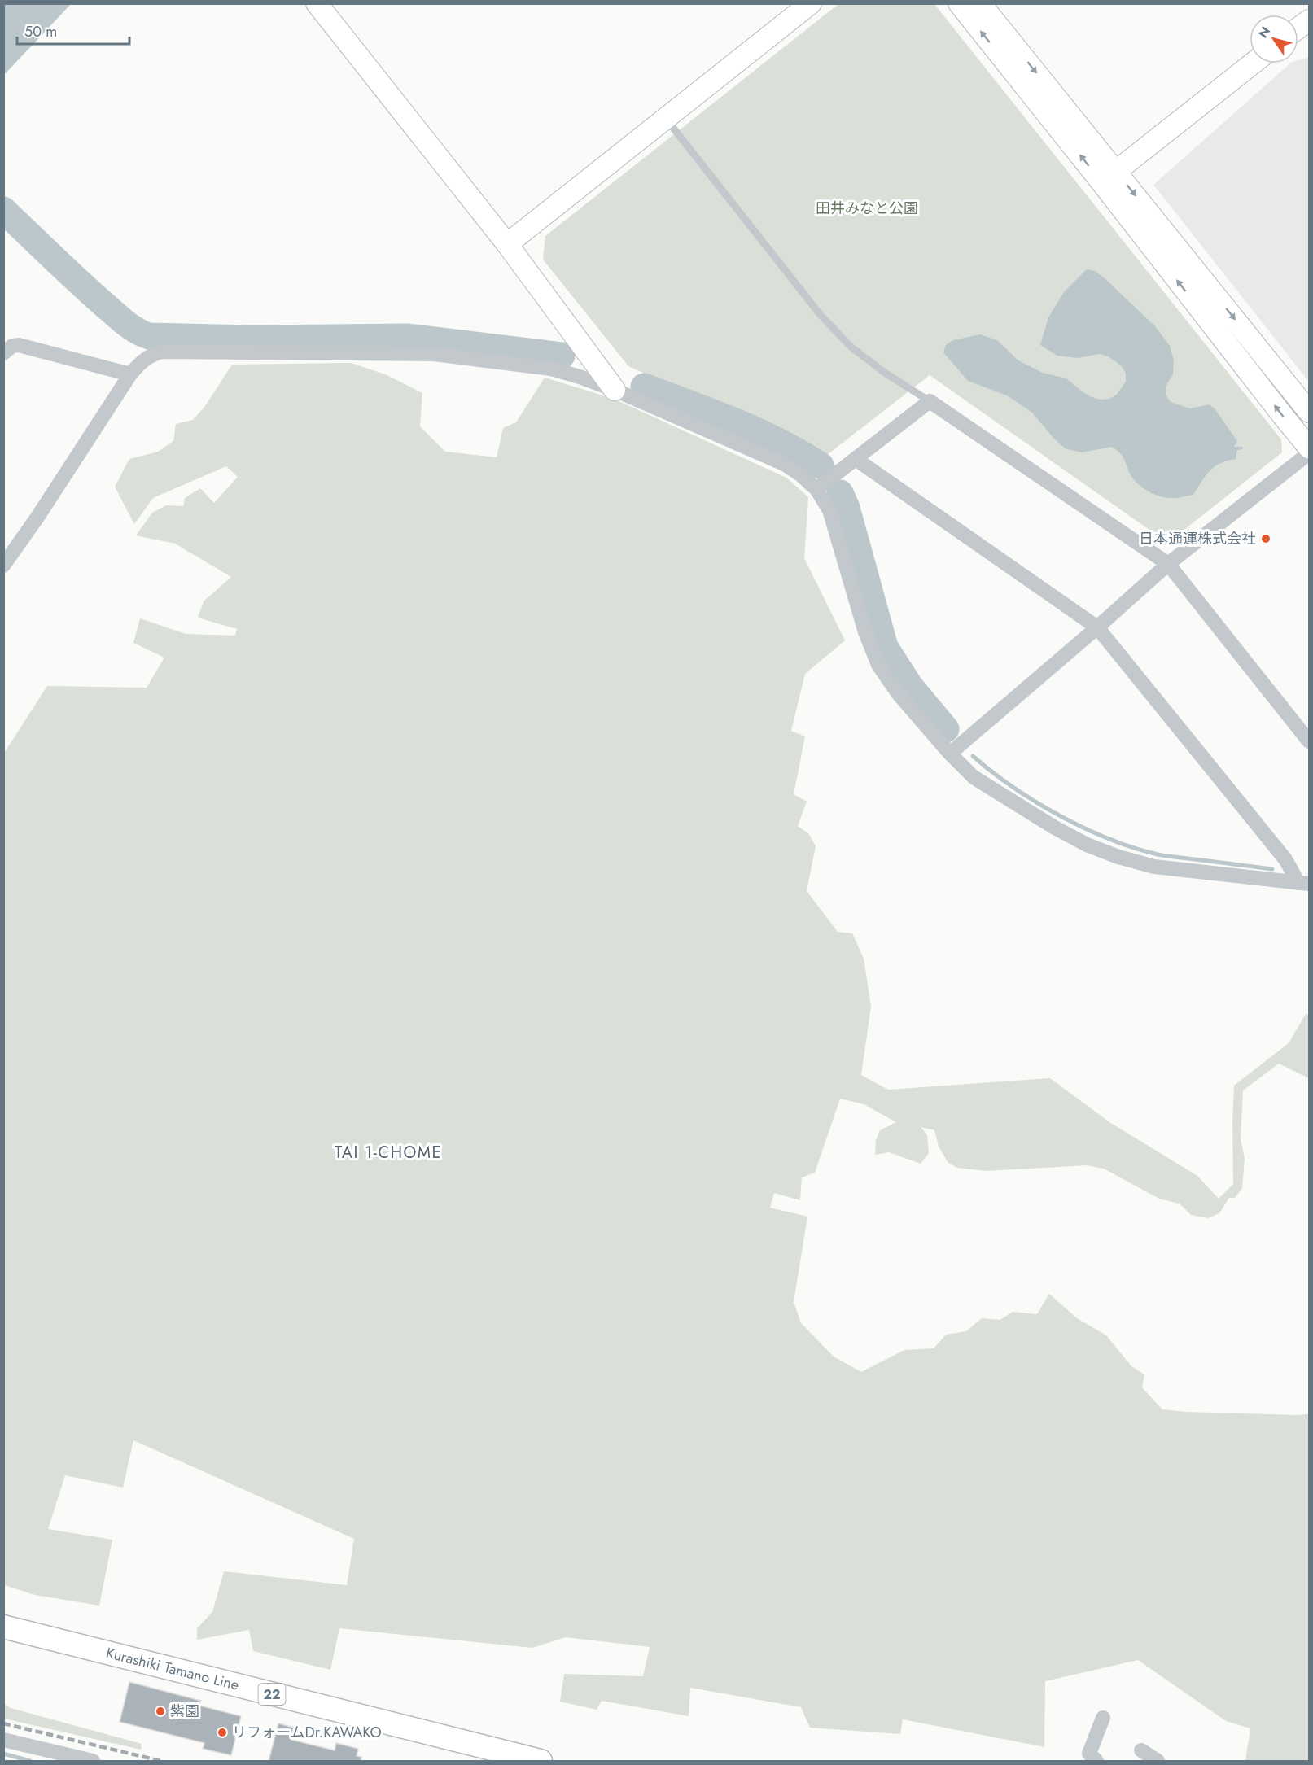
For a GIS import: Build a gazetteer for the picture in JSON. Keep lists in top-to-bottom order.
{
  "streets": {
    "main road": ["Kurashiki Tamano Line", "22"]
  },
  "districts": ["TAI 1-CHOME"],
  "parks": ["田井みなと公園"],
  "places": ["日本通運株式会社", "紫園", "リフォームDr.KAWAKO"],
  "scale_bar": "50 m",
  "north": "top left"
}
